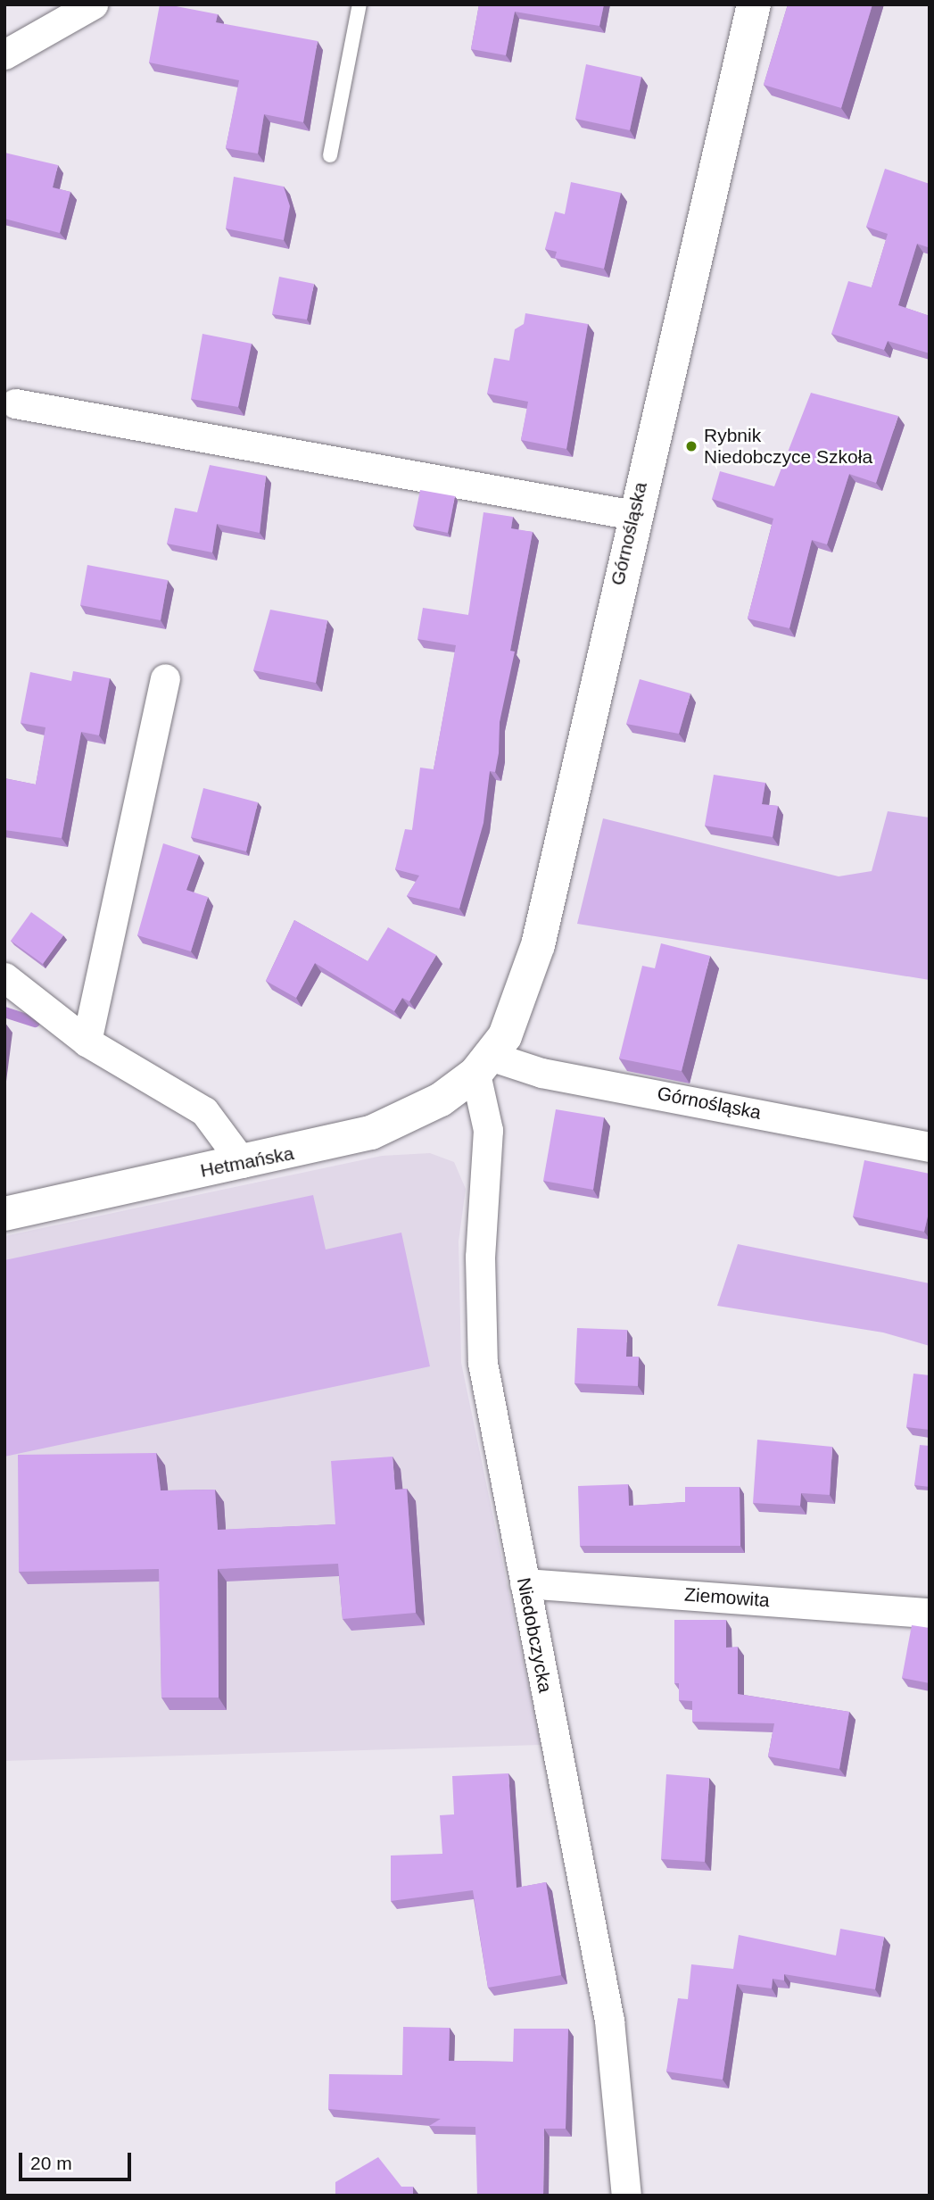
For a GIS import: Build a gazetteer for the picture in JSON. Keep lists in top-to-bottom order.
{
  "streets": {
    "street": [
      "Górnośląska",
      "Hetmańska",
      "Ziemowita",
      "Niedobczycka"
    ]
  },
  "crossings": [
    ["Górnośląska", "Hetmańska"],
    ["Górnośląska", "Niedobczycka"],
    ["Hetmańska", "Niedobczycka"],
    ["Ziemowita", "Niedobczycka"]
  ],
  "places": ["Rybnik Niedobczyce Szkoła"],
  "scale_bar": "20 m"
}
